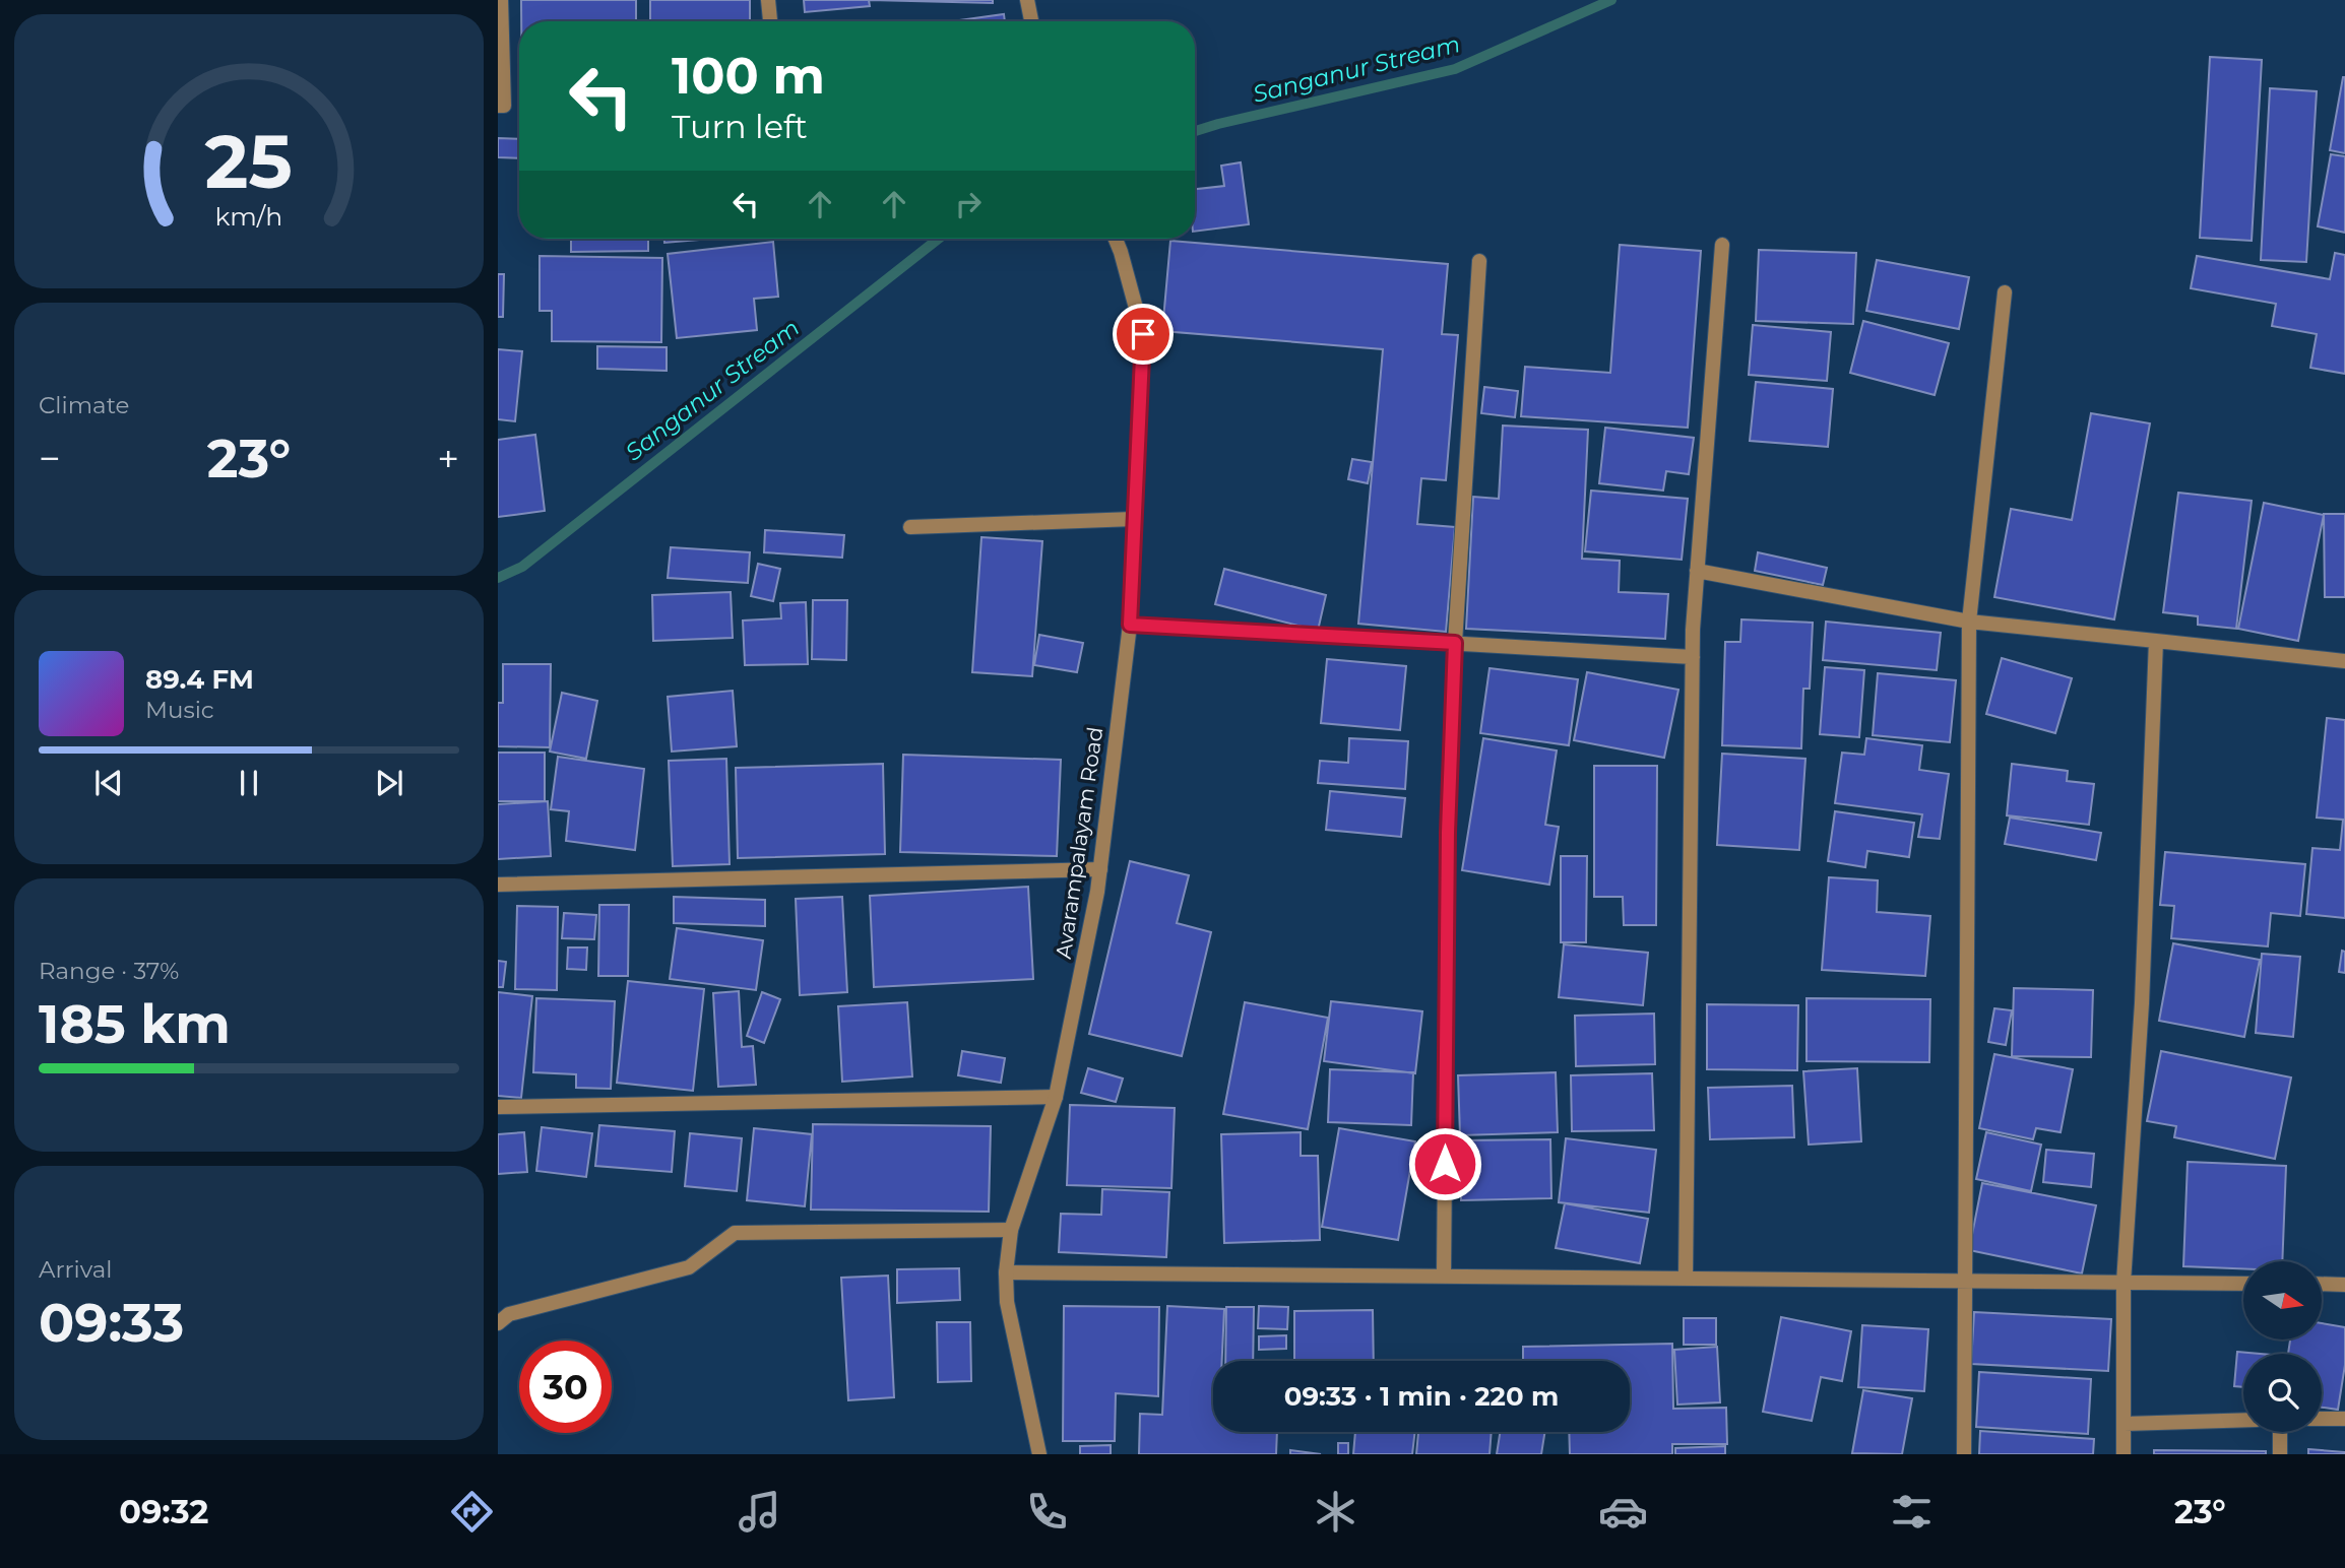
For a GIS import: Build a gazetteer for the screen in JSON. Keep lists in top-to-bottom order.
{
  "streets": {
    "street": ["Avarampalayam Road"]
  },
  "water": ["Sanganur Stream"],
  "north": "right",
  "page": {
    "turn": ["100 m", "Turn left"],
    "tile": [
      "Climate",
      ["Range · 37%", "185 km"],
      ["Arrival", "09:33"]
    ],
    "heat": ["−", "23°", "+"],
    "song": ["89.4 FM", "Music"],
    "limit": "30",
    "trip": "09:33 · 1 min · 220 m",
    "tabs": ["09:32", "23°"],
    "gauge": ["25", "km/h"]
  }
}
